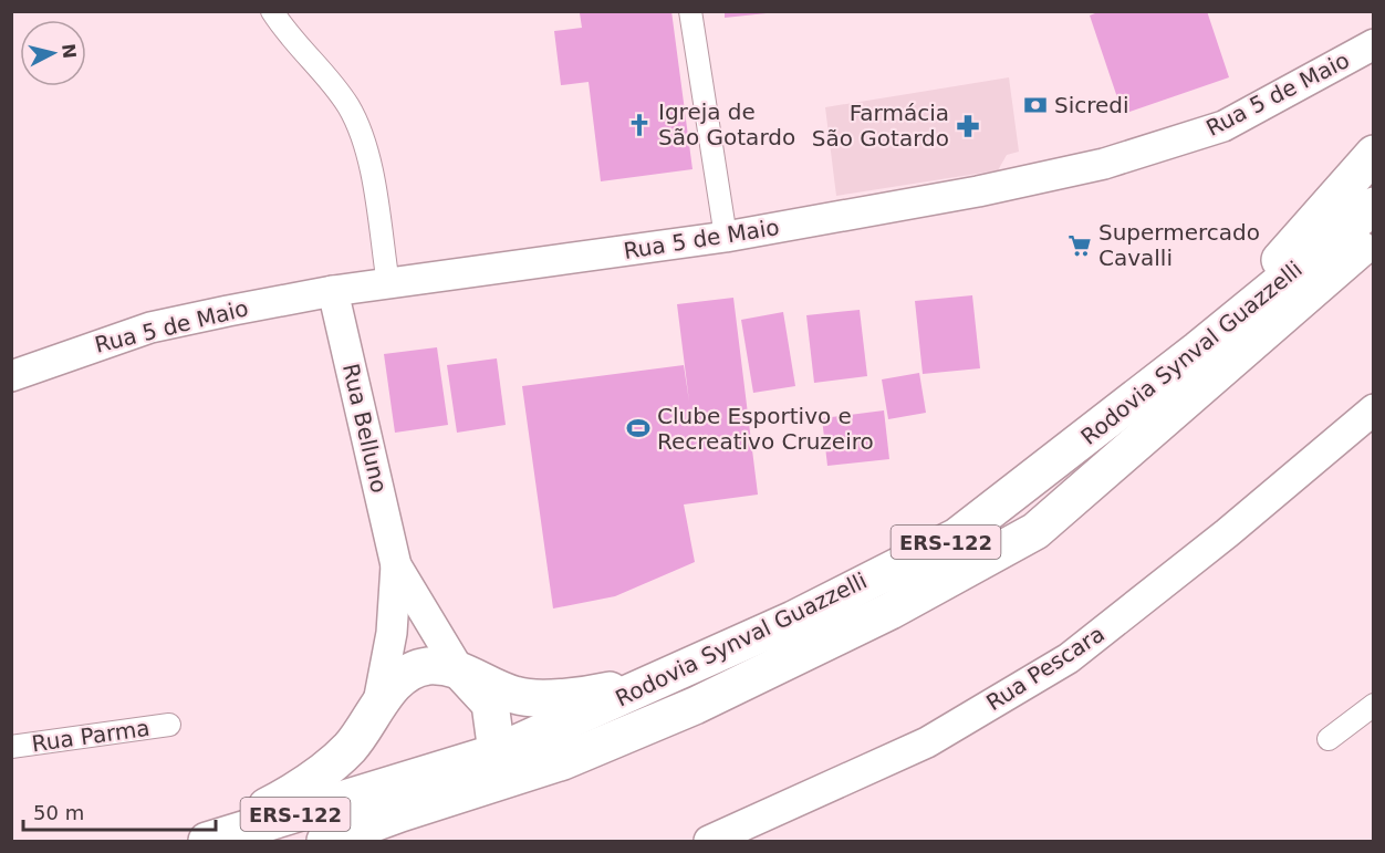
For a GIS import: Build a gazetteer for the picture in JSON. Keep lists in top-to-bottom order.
{
  "streets": {
    "highway": ["Rodovia Synval Guazzelli", "ERS-122"],
    "street": [
      "Rua 5 de Maio",
      "Rua Belluno",
      "Rua Pescara",
      "Rua Parma"
    ]
  },
  "crossings": [
    ["Rua 5 de Maio", "Rua Belluno"],
    ["Rodovia Synval Guazzelli", "Rua Belluno"]
  ],
  "places": {
    "bank": ["Sicredi"],
    "church": ["Igreja de São Gotardo"],
    "pharmacy": ["Farmácia São Gotardo"],
    "supermarket": ["Supermercado Cavalli"],
    "sports": ["Clube Esportivo e Recreativo Cruzeiro"]
  },
  "scale_bar": "50 m",
  "north": "right"
}
